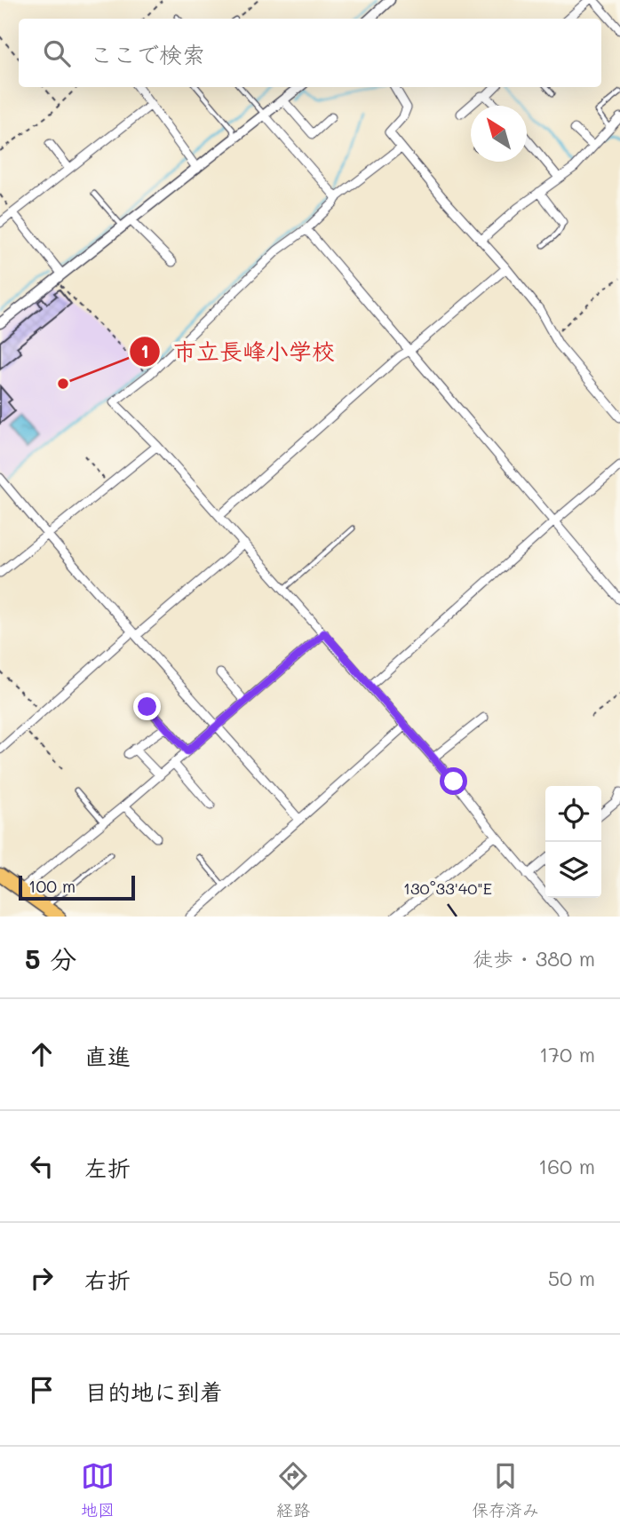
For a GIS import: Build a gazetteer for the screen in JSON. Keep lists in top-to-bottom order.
{
  "places": ["市立長峰小学校"],
  "scale_bar": "100 m",
  "north": "top left",
  "page": {
    "search": "ここで検索",
    "scale": "100 m",
    "heading": ["5 分", "徒歩 · 380 m"],
    "list": [
      ["直進", "170 m"],
      ["左折", "160 m"],
      ["右折", "50 m"],
      "目的地に到着"
    ],
    "nav": ["地図", "経路", "保存済み"]
  },
  "coordinates": ["130°33'40\"E"]
}
